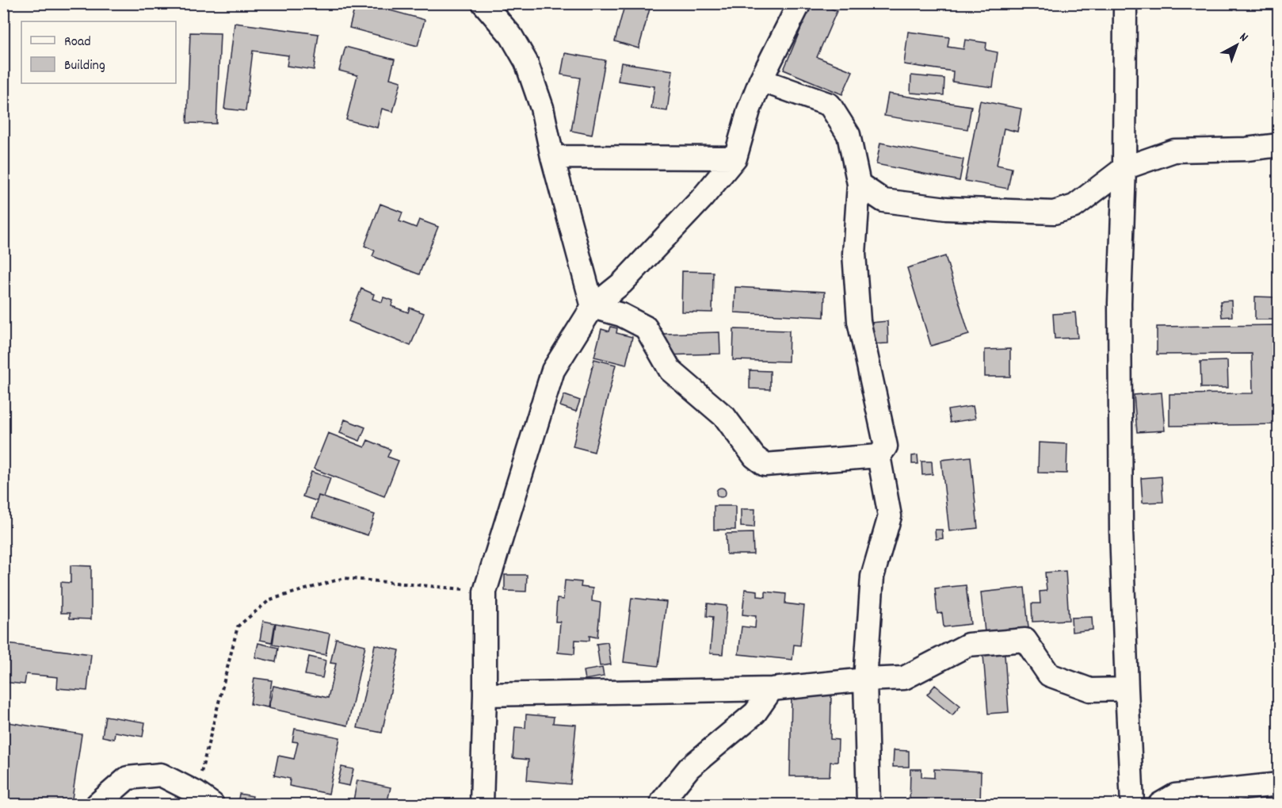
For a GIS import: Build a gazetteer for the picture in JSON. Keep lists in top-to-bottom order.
{
  "legend": ["Road", "Building"],
  "north": "top right"
}
